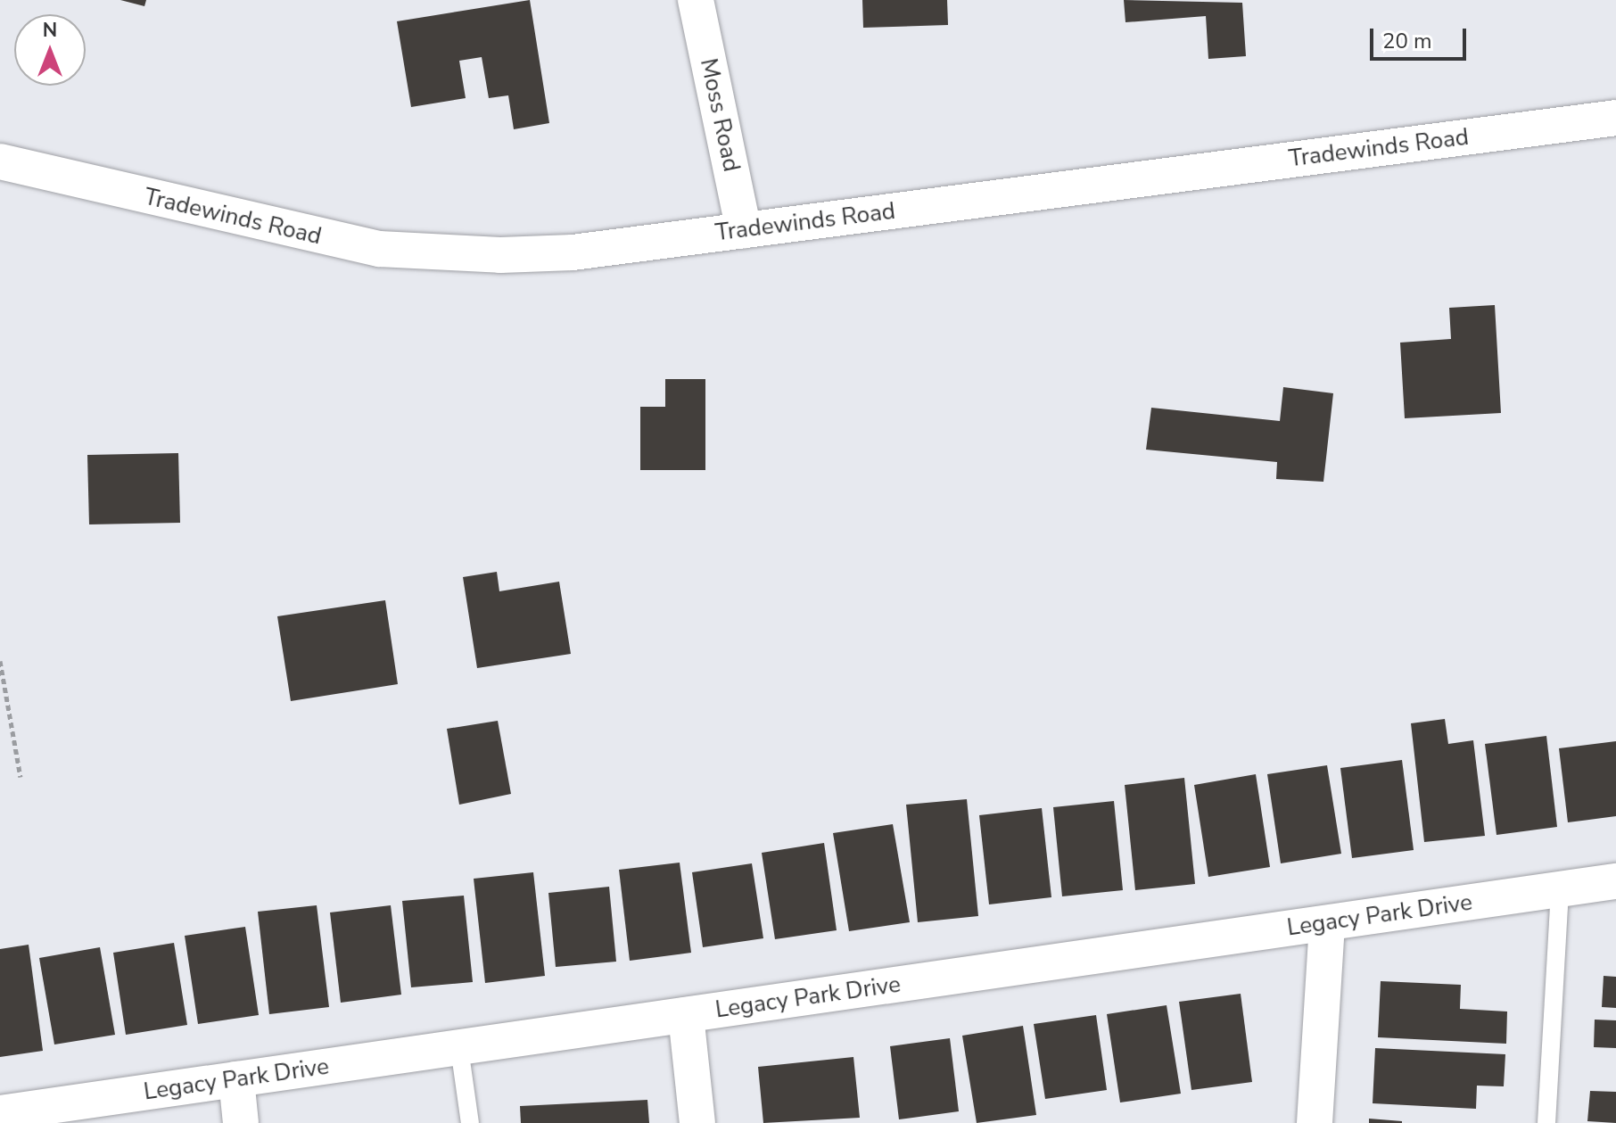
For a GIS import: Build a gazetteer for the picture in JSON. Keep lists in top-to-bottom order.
{
  "streets": {
    "street": ["Moss Road", "Tradewinds Road", "Legacy Park Drive"]
  },
  "crossings": [
    ["Moss Road", "Tradewinds Road"]
  ],
  "scale_bar": "20 m",
  "north": "top"
}
